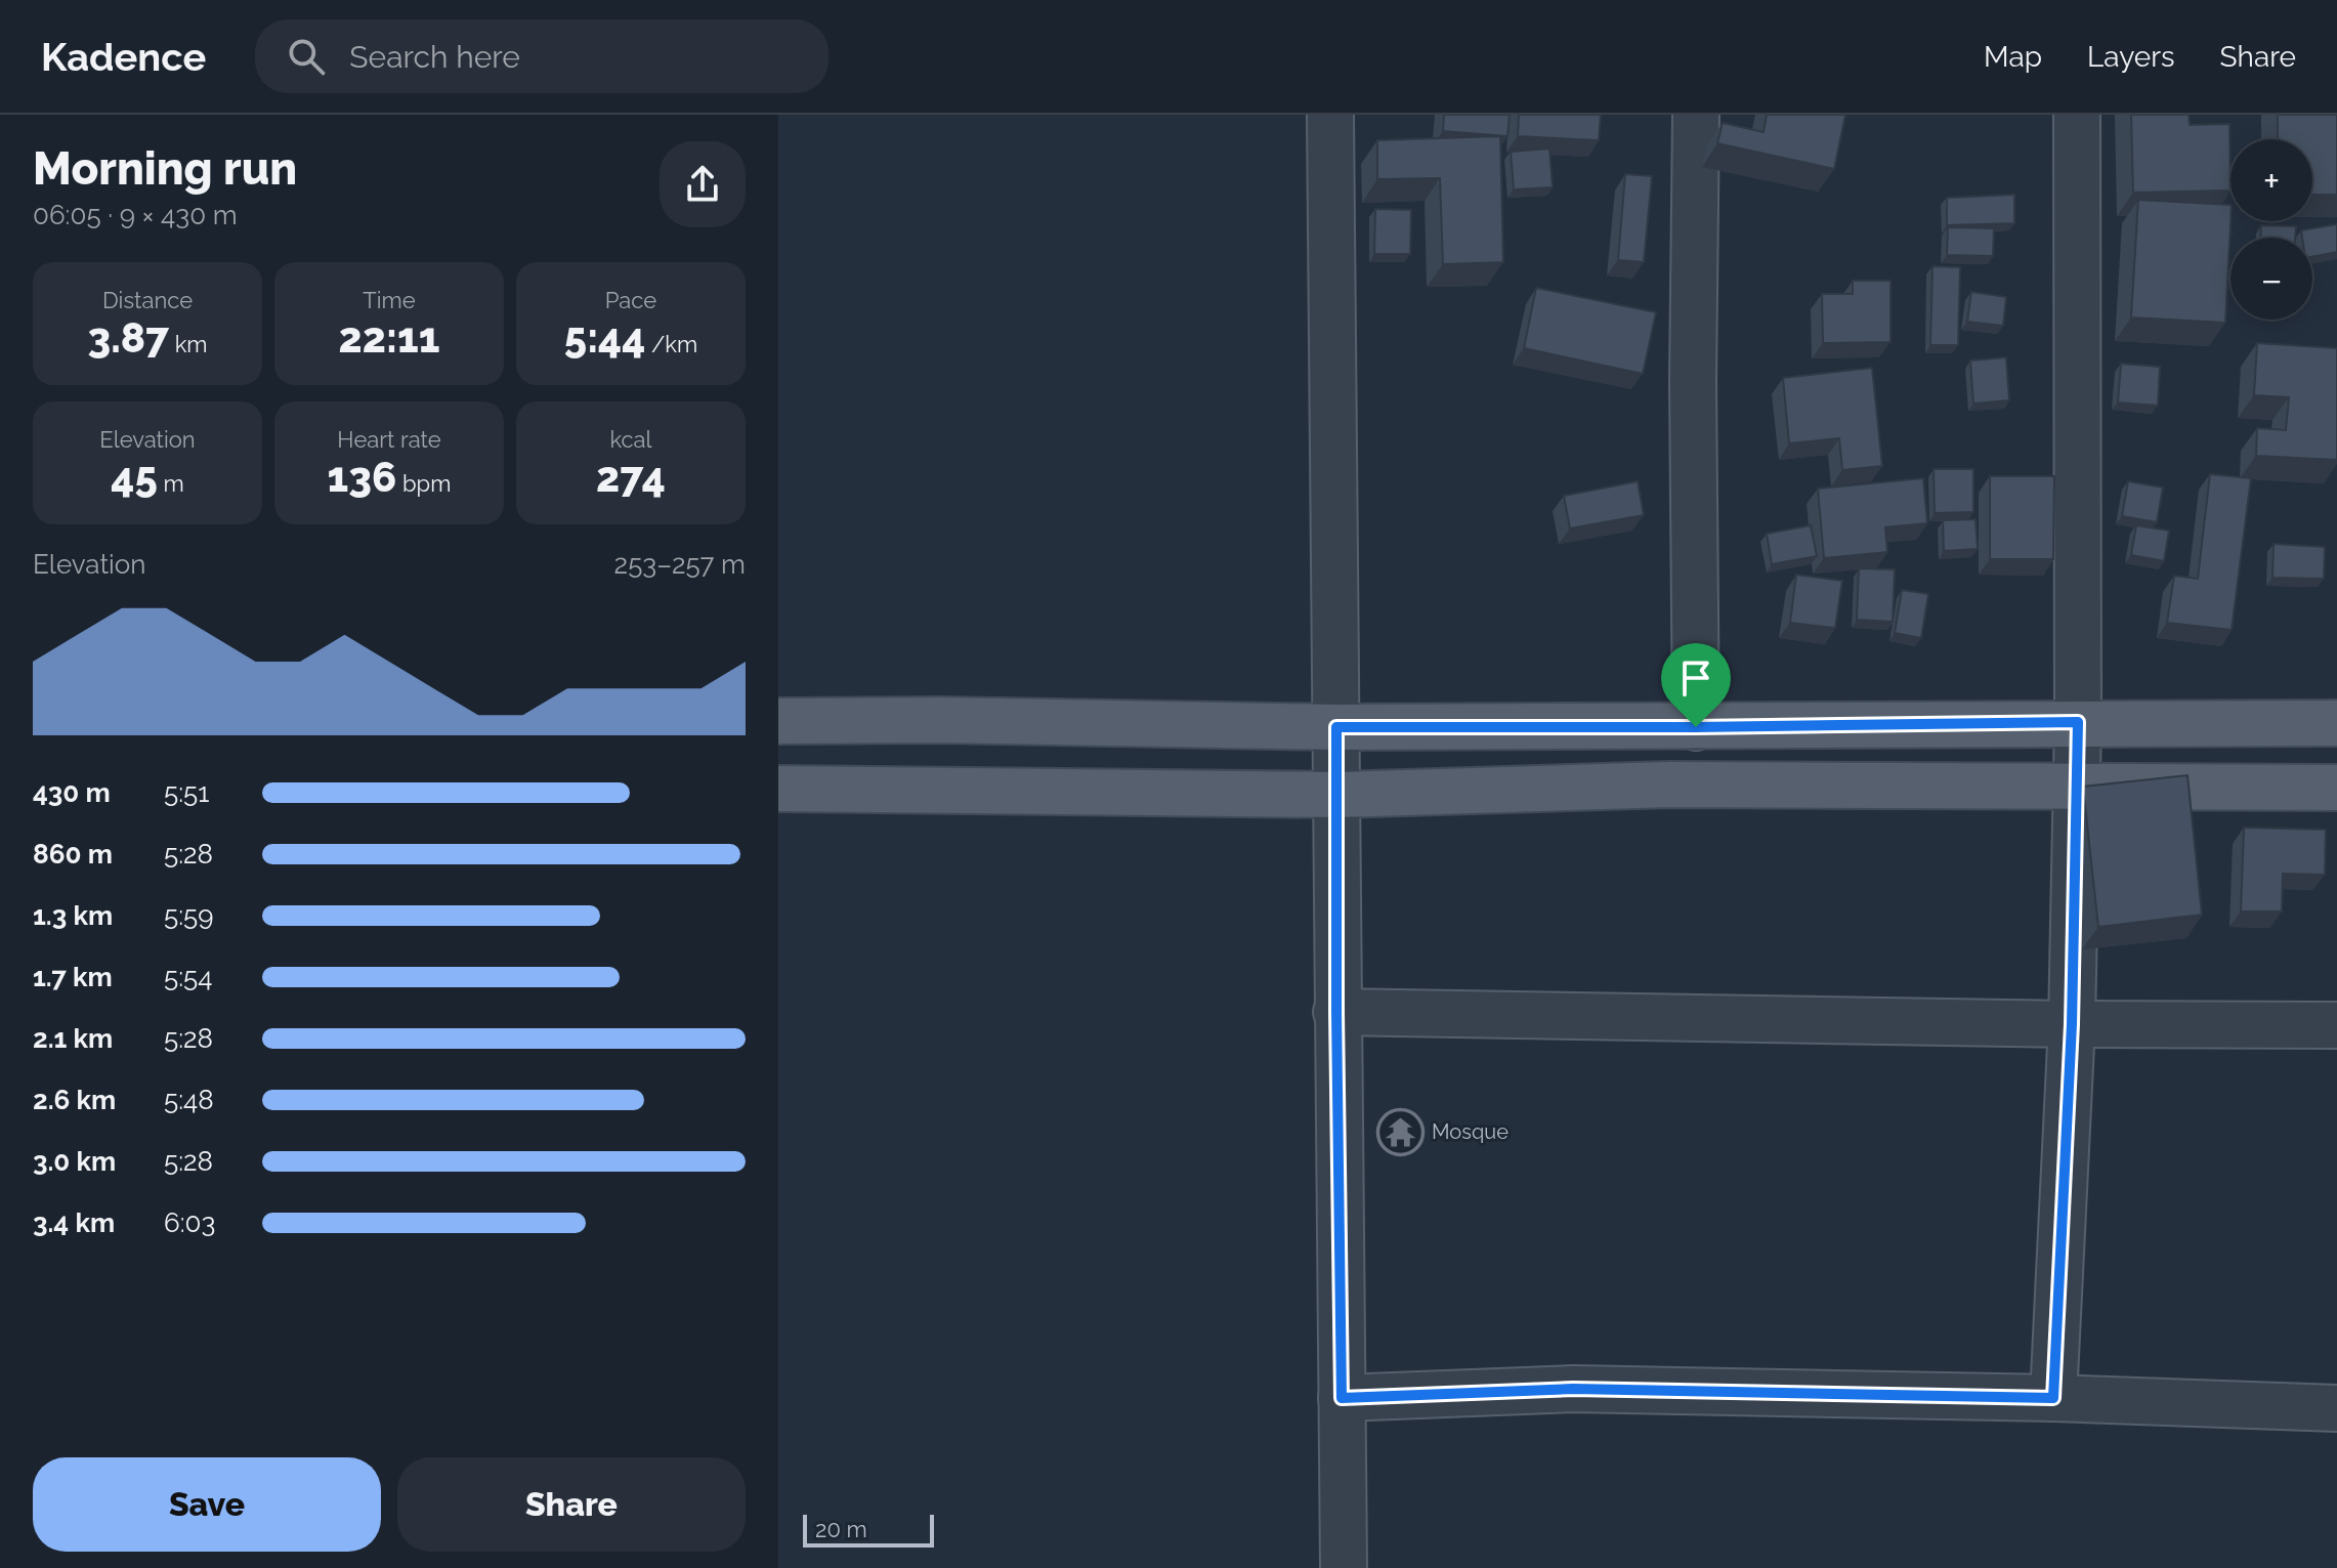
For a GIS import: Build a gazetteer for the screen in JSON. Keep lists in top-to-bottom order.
{
  "places": {
    "temple": ["Mosque"]
  },
  "scale_bar": "20 m",
  "page": {
    "header": "Kadence",
    "search": "Search here",
    "nav": ["Map", "Layers", "Share"],
    "heading": ["Morning run", "06:05 · 9 × 430 m"],
    "map_buttons": ["+", "−"],
    "stats": [
      ["Distance", "3.87 km"],
      ["Time", "22:11"],
      ["Pace", "5:44 /km"],
      ["Elevation", "45 m"],
      ["Heart rate", "136 bpm"],
      ["kcal", "274"]
    ],
    "chart": ["Elevation", "253–257 m"],
    "list": [
      {
        "name": "430 m",
        "note": "5:51"
      },
      {
        "name": "860 m",
        "note": "5:28"
      },
      {
        "name": "1.3 km",
        "note": "5:59"
      },
      {
        "name": "1.7 km",
        "note": "5:54"
      },
      {
        "name": "2.1 km",
        "note": "5:28"
      },
      {
        "name": "2.6 km",
        "note": "5:48"
      },
      {
        "name": "3.0 km",
        "note": "5:28"
      },
      {
        "name": "3.4 km",
        "note": "6:03"
      }
    ],
    "buttons": ["Save", "Share"],
    "scale": "20 m"
  }
}
